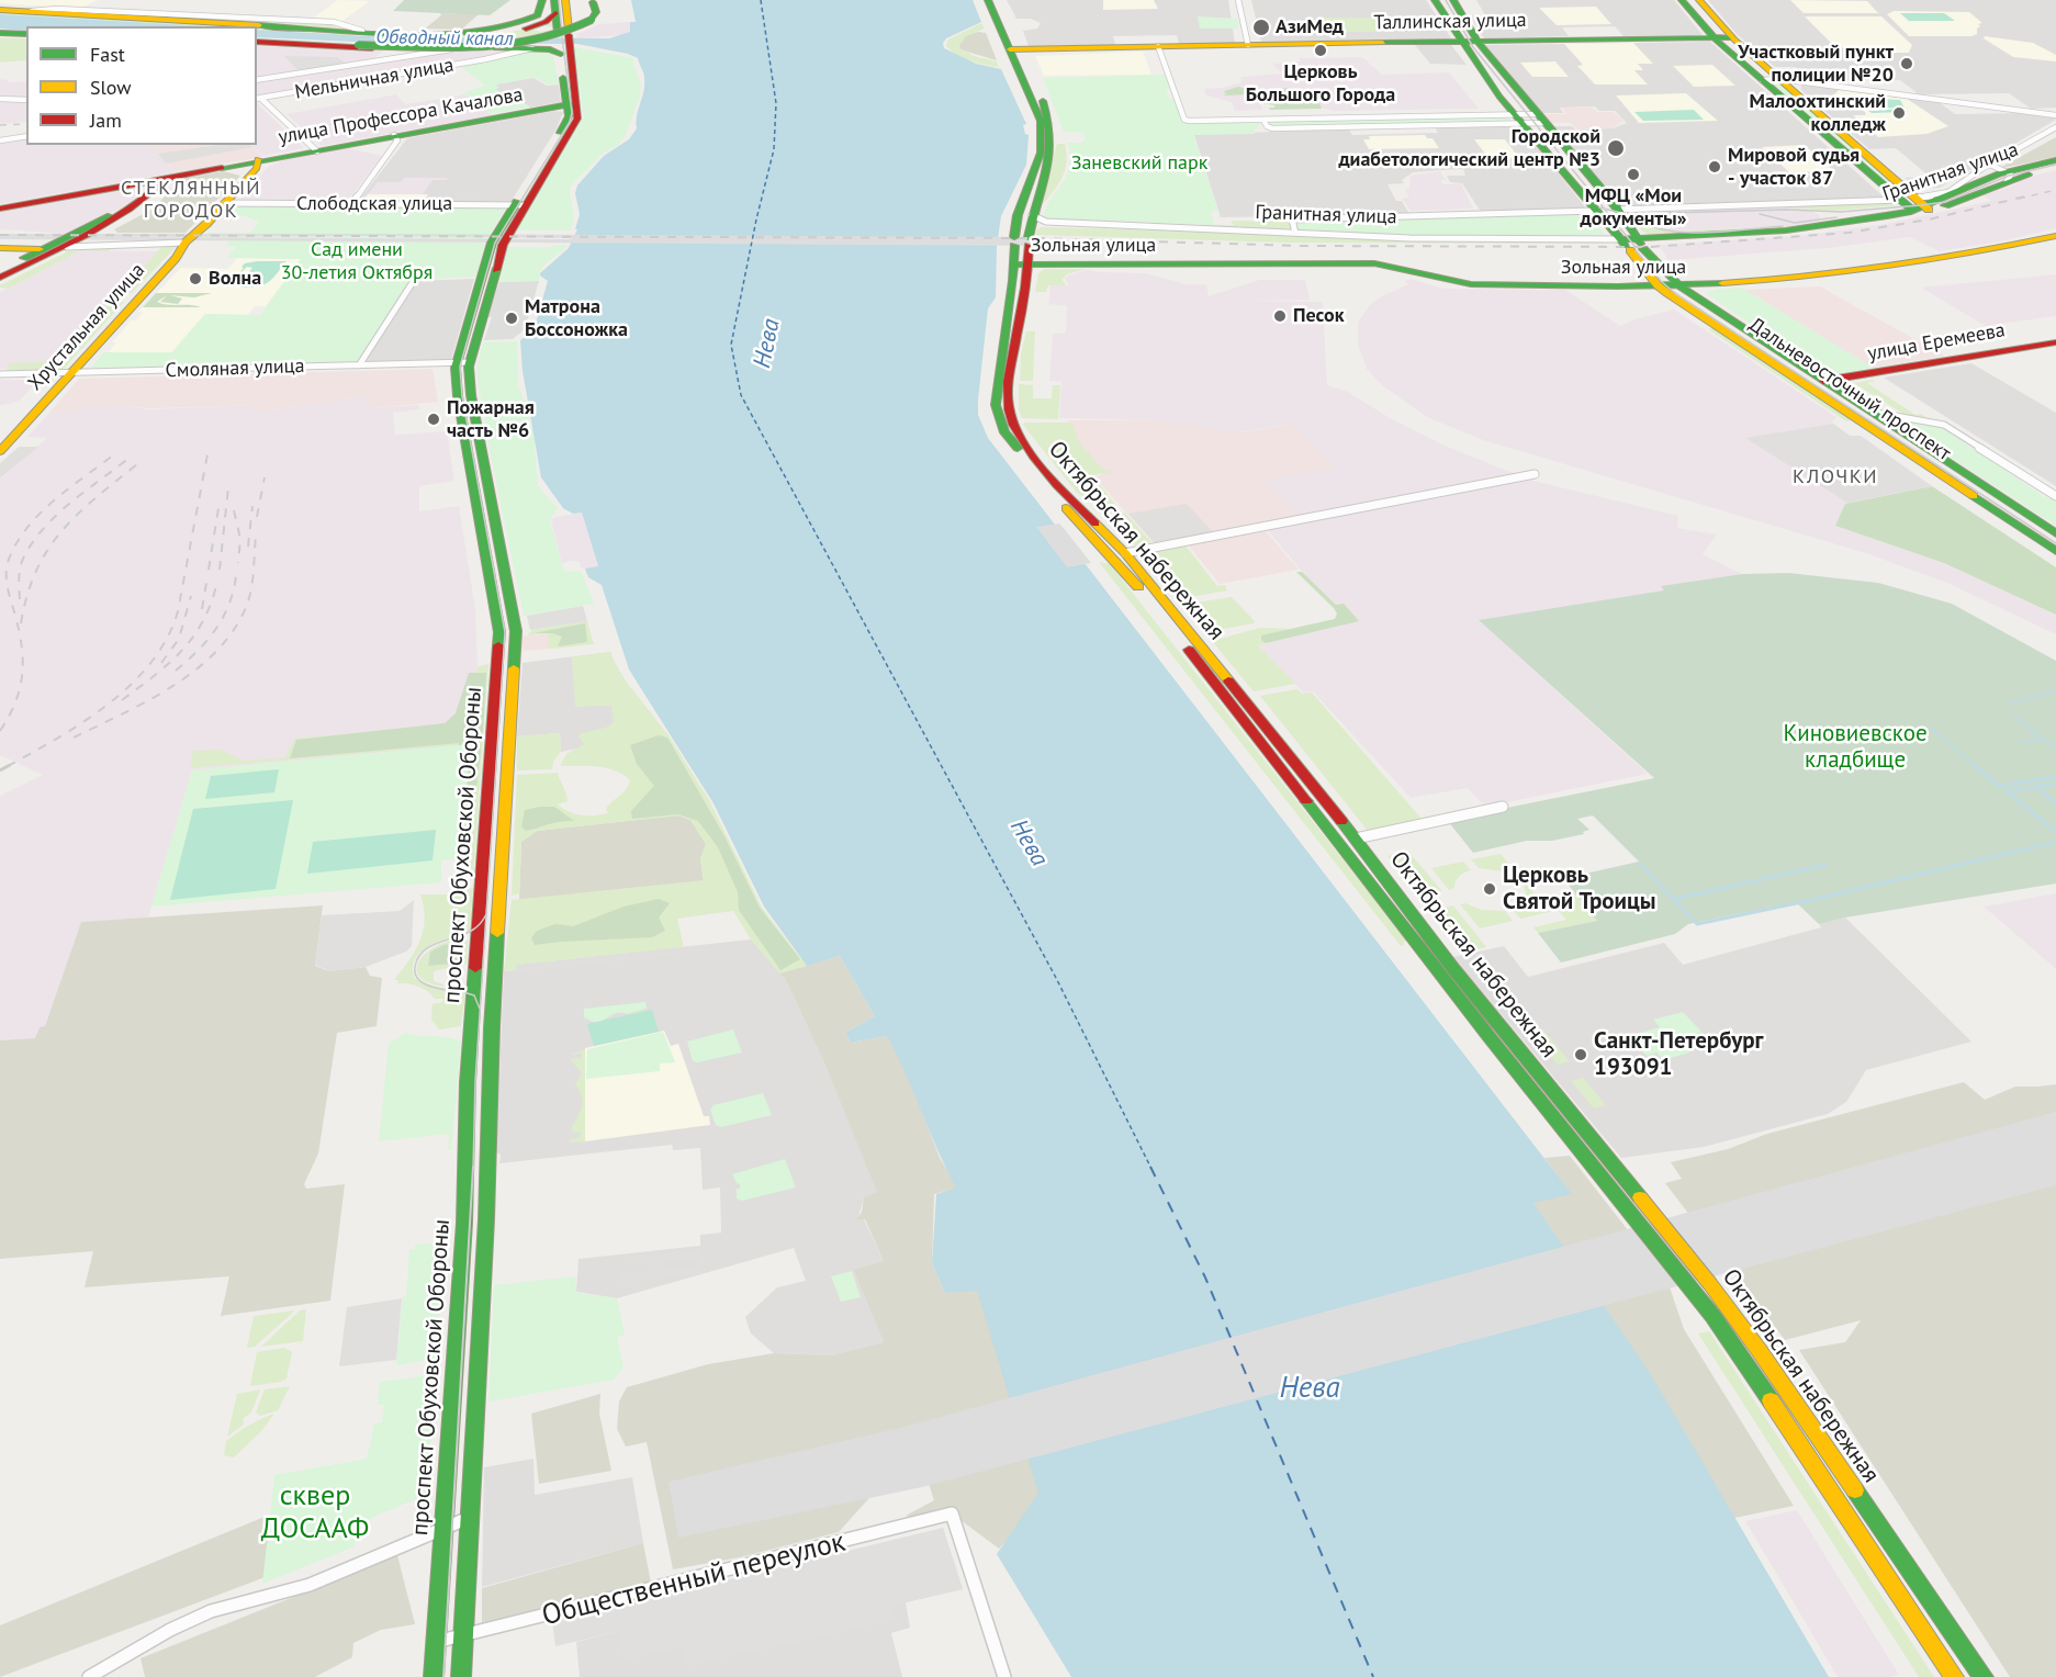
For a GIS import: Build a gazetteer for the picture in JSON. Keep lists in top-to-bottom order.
{
  "streets": {
    "main road": [
      "Таллинская улица",
      "улица Профессора Качалова",
      "Гранитная улица",
      "Зольная улица",
      "Хрустальная улица",
      "улица Еремеева",
      "Дальневосточный проспект",
      "Октябрьская набережная",
      "проспект Обуховской Обороны"
    ],
    "street": [
      "Мельничная улица",
      "Слободская улица",
      "Смоляная улица",
      "Общественный переулок"
    ]
  },
  "crossings": [
    ["улица Профессора Качалова", "Хрустальная улица"],
    ["улица Профессора Качалова", "проспект Обуховской Обороны"],
    ["Гранитная улица", "Дальневосточный проспект"],
    ["Слободская улица", "Хрустальная улица"],
    ["Слободская улица", "проспект Обуховской Обороны"],
    ["Зольная улица", "Дальневосточный проспект"],
    ["Зольная улица", "Октябрьская набережная"],
    ["Хрустальная улица", "Смоляная улица"],
    ["улица Еремеева", "Дальневосточный проспект"],
    ["Смоляная улица", "проспект Обуховской Обороны"],
    ["проспект Обуховской Обороны", "Общественный переулок"]
  ],
  "districts": ["СТЕКЛЯННЫЙ ГОРОДОК", "КЛОЧКИ"],
  "water": ["Обводный канал", "Нева"],
  "parks": [
    "Заневский парк",
    "Сад имени 30-летия Октября",
    "Киновиевское кладбище",
    "сквер ДОСААФ"
  ],
  "places": [
    "АзиМед",
    "Церковь Большого Города",
    "Участковый пункт полиции №20",
    "Малоохтинский колледж",
    "Городской диабетологический центр №3",
    "Мировой судья - участок 87",
    "МФЦ «Мои документы»",
    "Волна",
    "Песок",
    "Матрона Боссоножка",
    "Пожарная часть №6",
    "Церковь Святой Троицы",
    "Санкт-Петербург 193091"
  ],
  "legend": ["Fast", "Slow", "Jam"]
}
